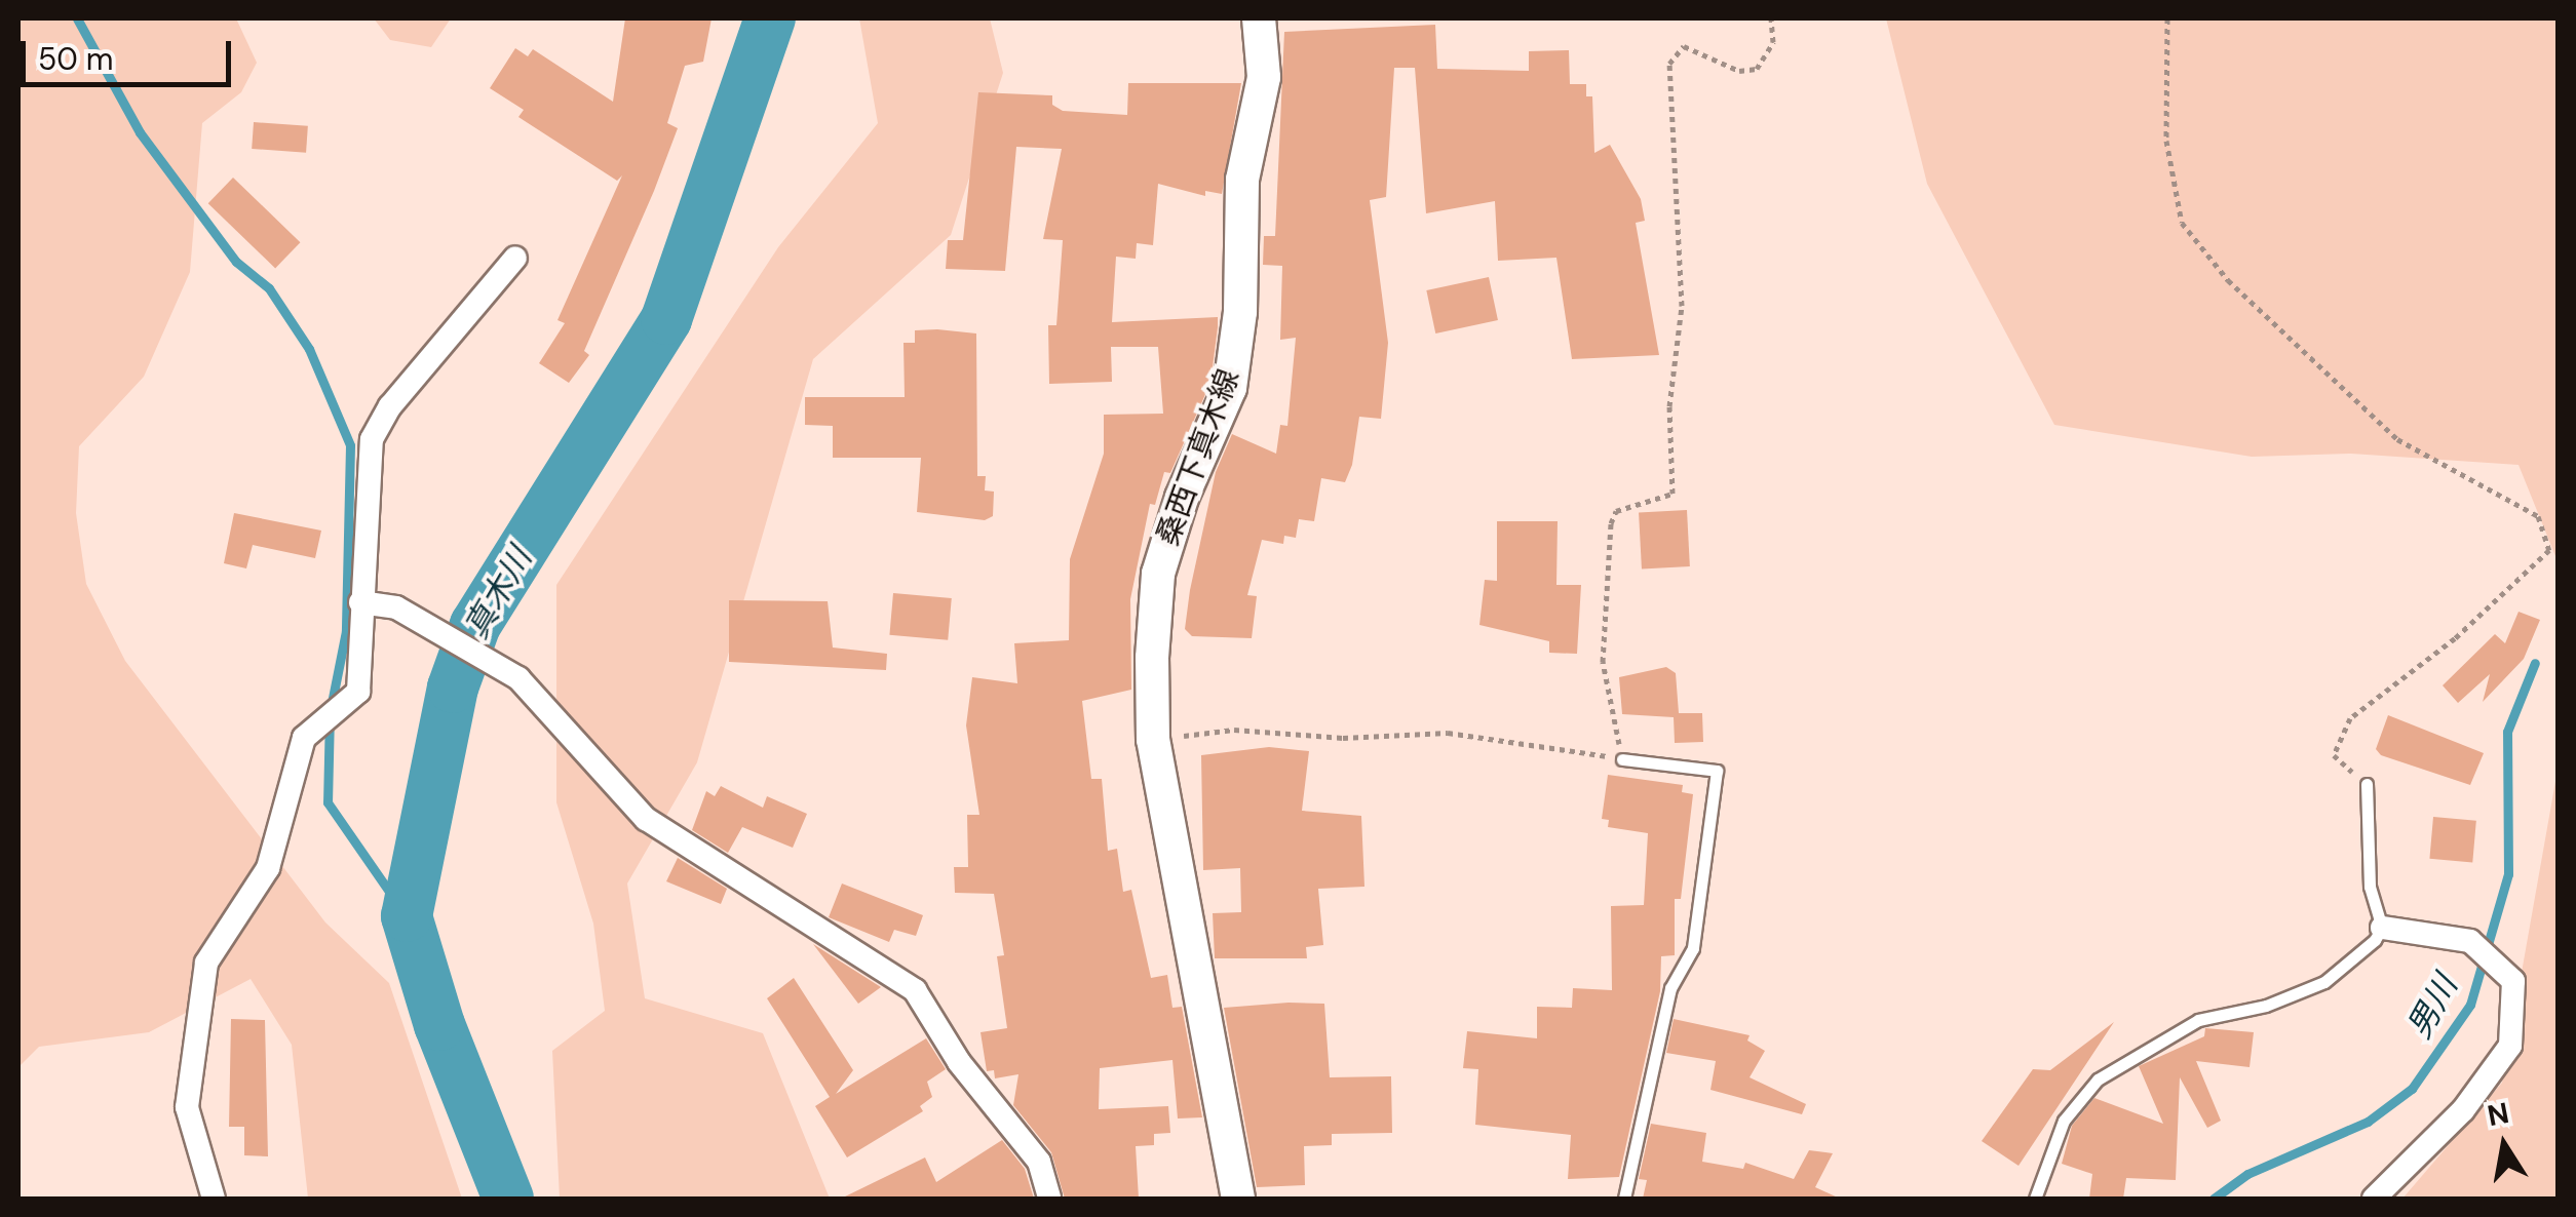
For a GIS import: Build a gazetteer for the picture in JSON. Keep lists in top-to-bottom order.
{
  "streets": {
    "main road": ["桑西下真木線"]
  },
  "water": ["真木川", "男川"],
  "scale_bar": "50 m",
  "north": "top"
}
